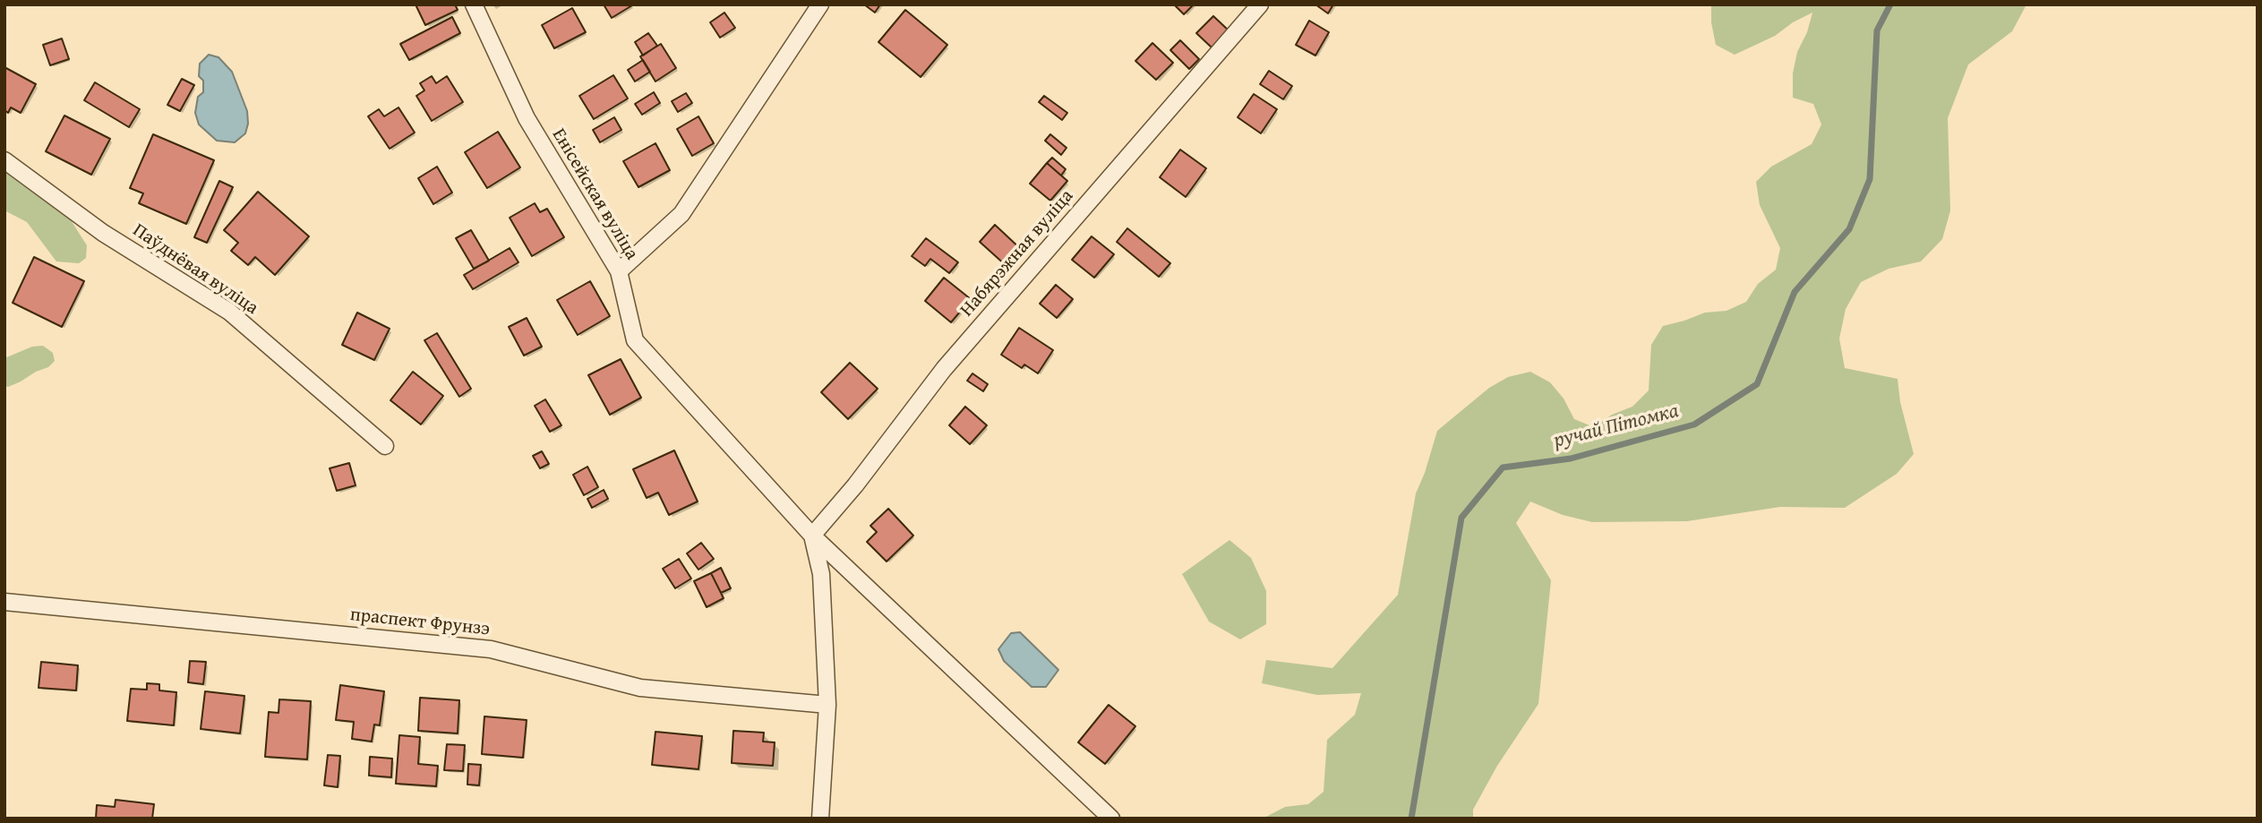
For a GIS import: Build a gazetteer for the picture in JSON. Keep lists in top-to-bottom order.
{
  "streets": {
    "street": [
      "Енісейская вуліца",
      "Набярэжная вуліца",
      "Паўднёвая вуліца",
      "праспект Фрунзэ"
    ]
  },
  "crossings": [
    ["Енісейская вуліца", "Набярэжная вуліца"]
  ],
  "water": ["ручай Пітомка"]
}
